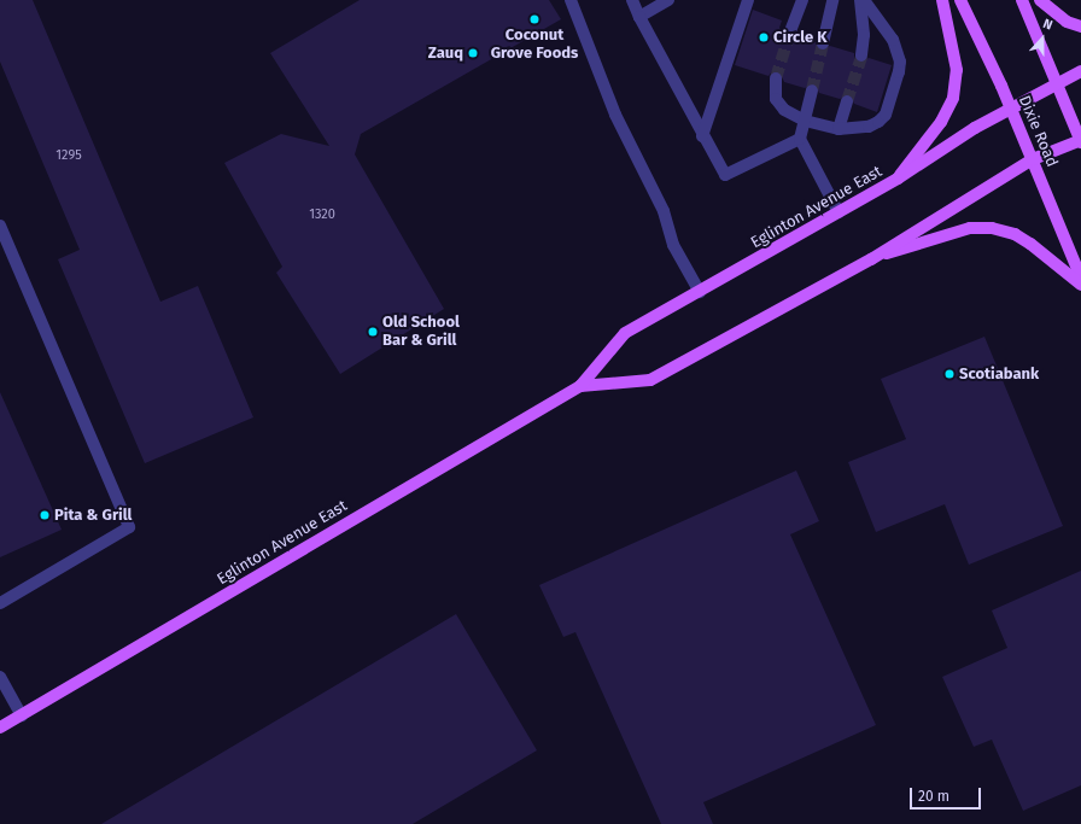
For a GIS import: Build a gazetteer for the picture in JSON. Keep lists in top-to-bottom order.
{
  "streets": {
    "main road": ["Dixie Road", "Eglinton Avenue East"]
  },
  "crossings": [
    ["Dixie Road", "Eglinton Avenue East"]
  ],
  "places": [
    "Coconut Grove Foods",
    "Circle K",
    "Zauq",
    "Old School Bar & Grill",
    "Scotiabank",
    "Pita & Grill"
  ],
  "house_numbers": ["1295", "1320"],
  "scale_bar": "20 m",
  "north": "top"
}
